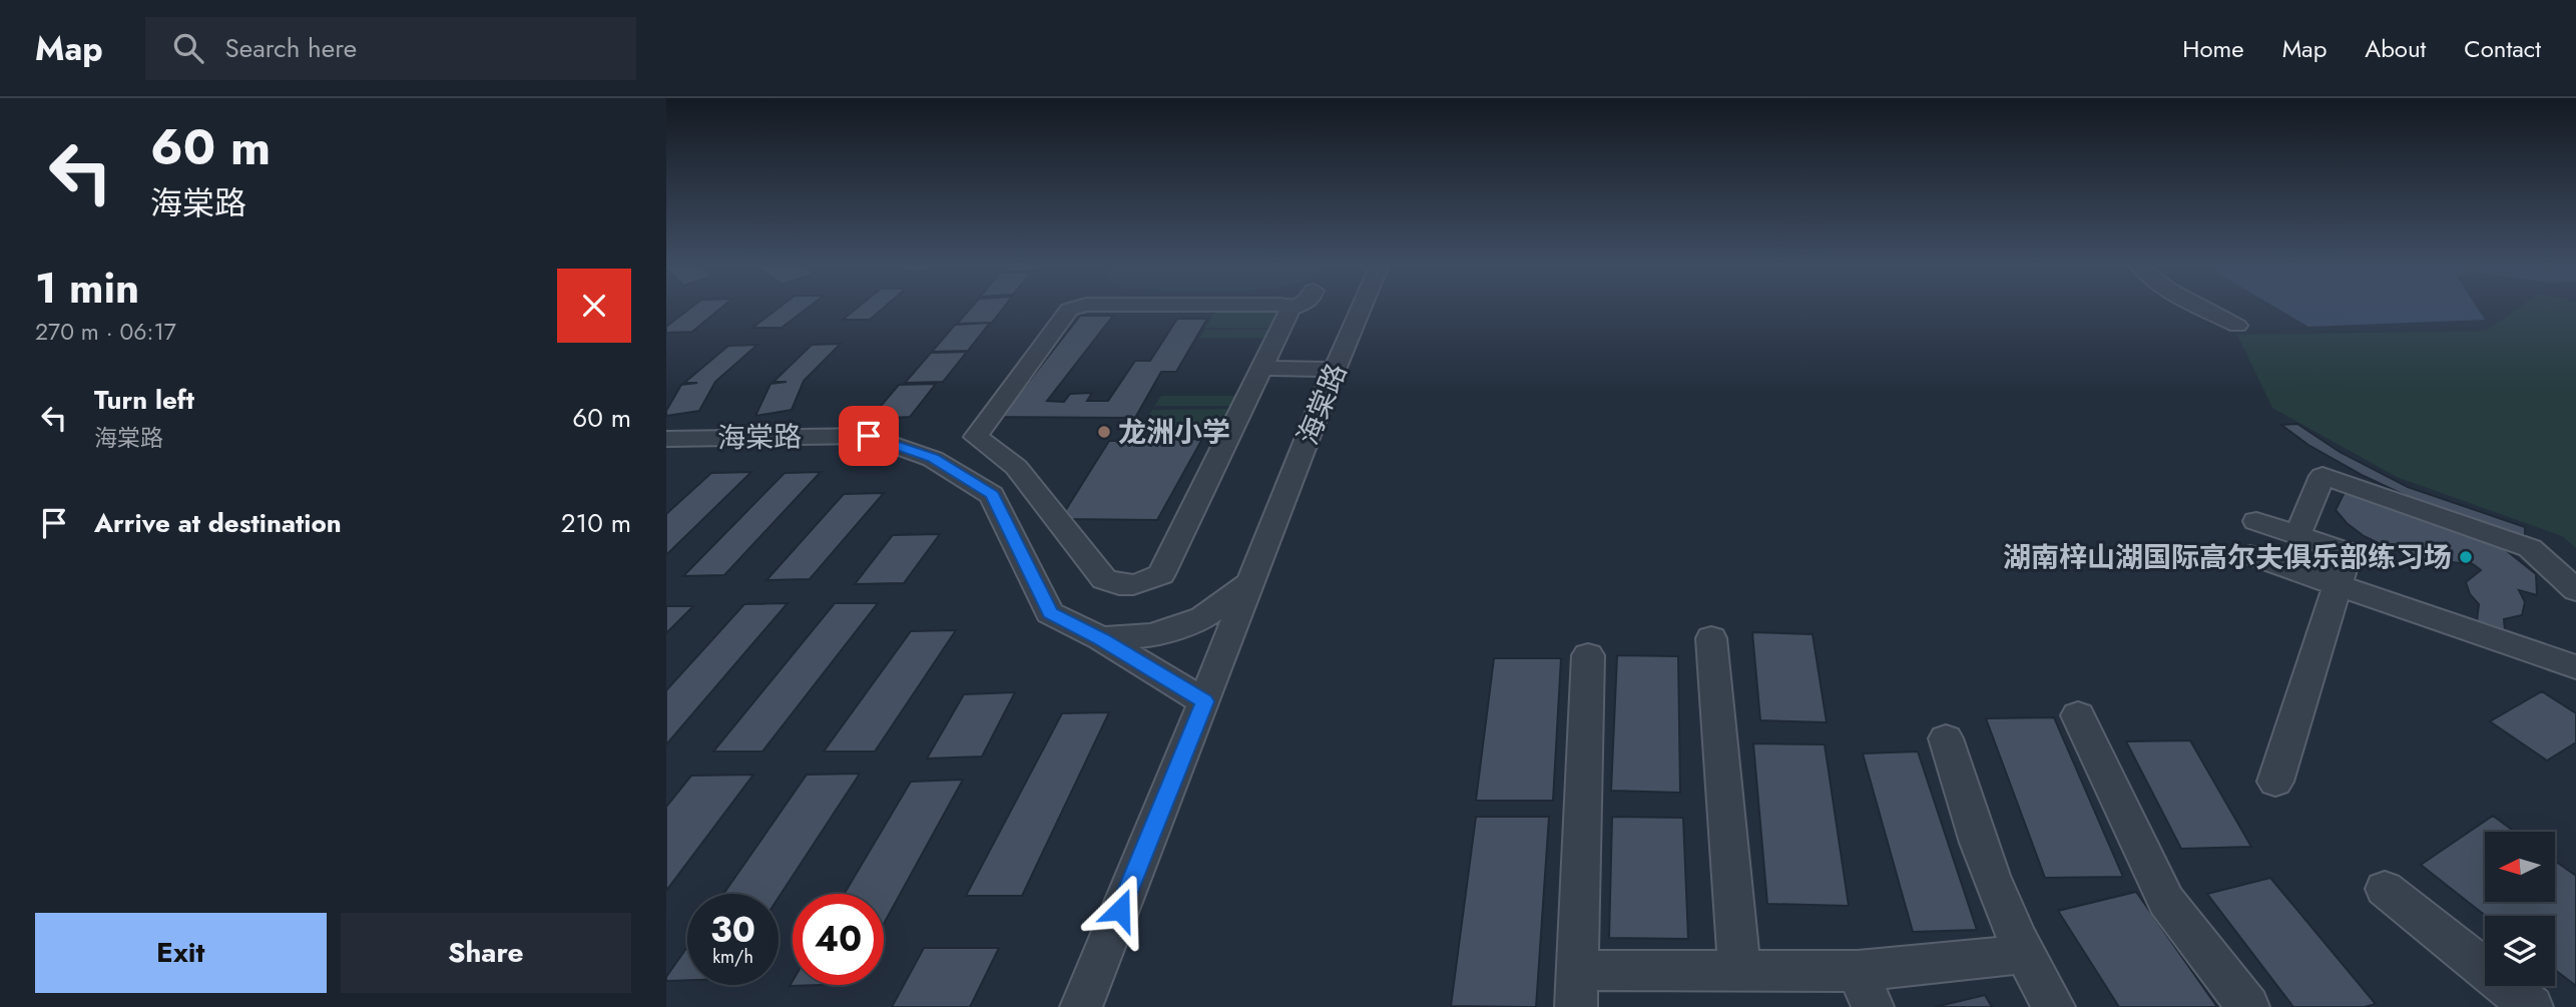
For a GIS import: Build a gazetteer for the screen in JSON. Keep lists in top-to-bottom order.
{
  "streets": {
    "street": ["海棠路"]
  },
  "places": ["龙洲小学", "湖南梓山湖国际高尔夫俱乐部练习场"],
  "north": "left",
  "page": {
    "header": "Map",
    "search": "Search here",
    "nav": [
      "Home",
      "Map",
      "About",
      "Contact"
    ],
    "turn": ["60 m", "海棠路"],
    "heading": ["1 min", "270 m · 06:17"],
    "list": [
      {
        "name": "Turn left",
        "note": "海棠路",
        "value": "60 m"
      },
      {
        "name": "Arrive at destination",
        "value": "210 m"
      }
    ],
    "speed": "30 km/h",
    "limit": "40",
    "buttons": ["Exit", "Share"]
  }
}
